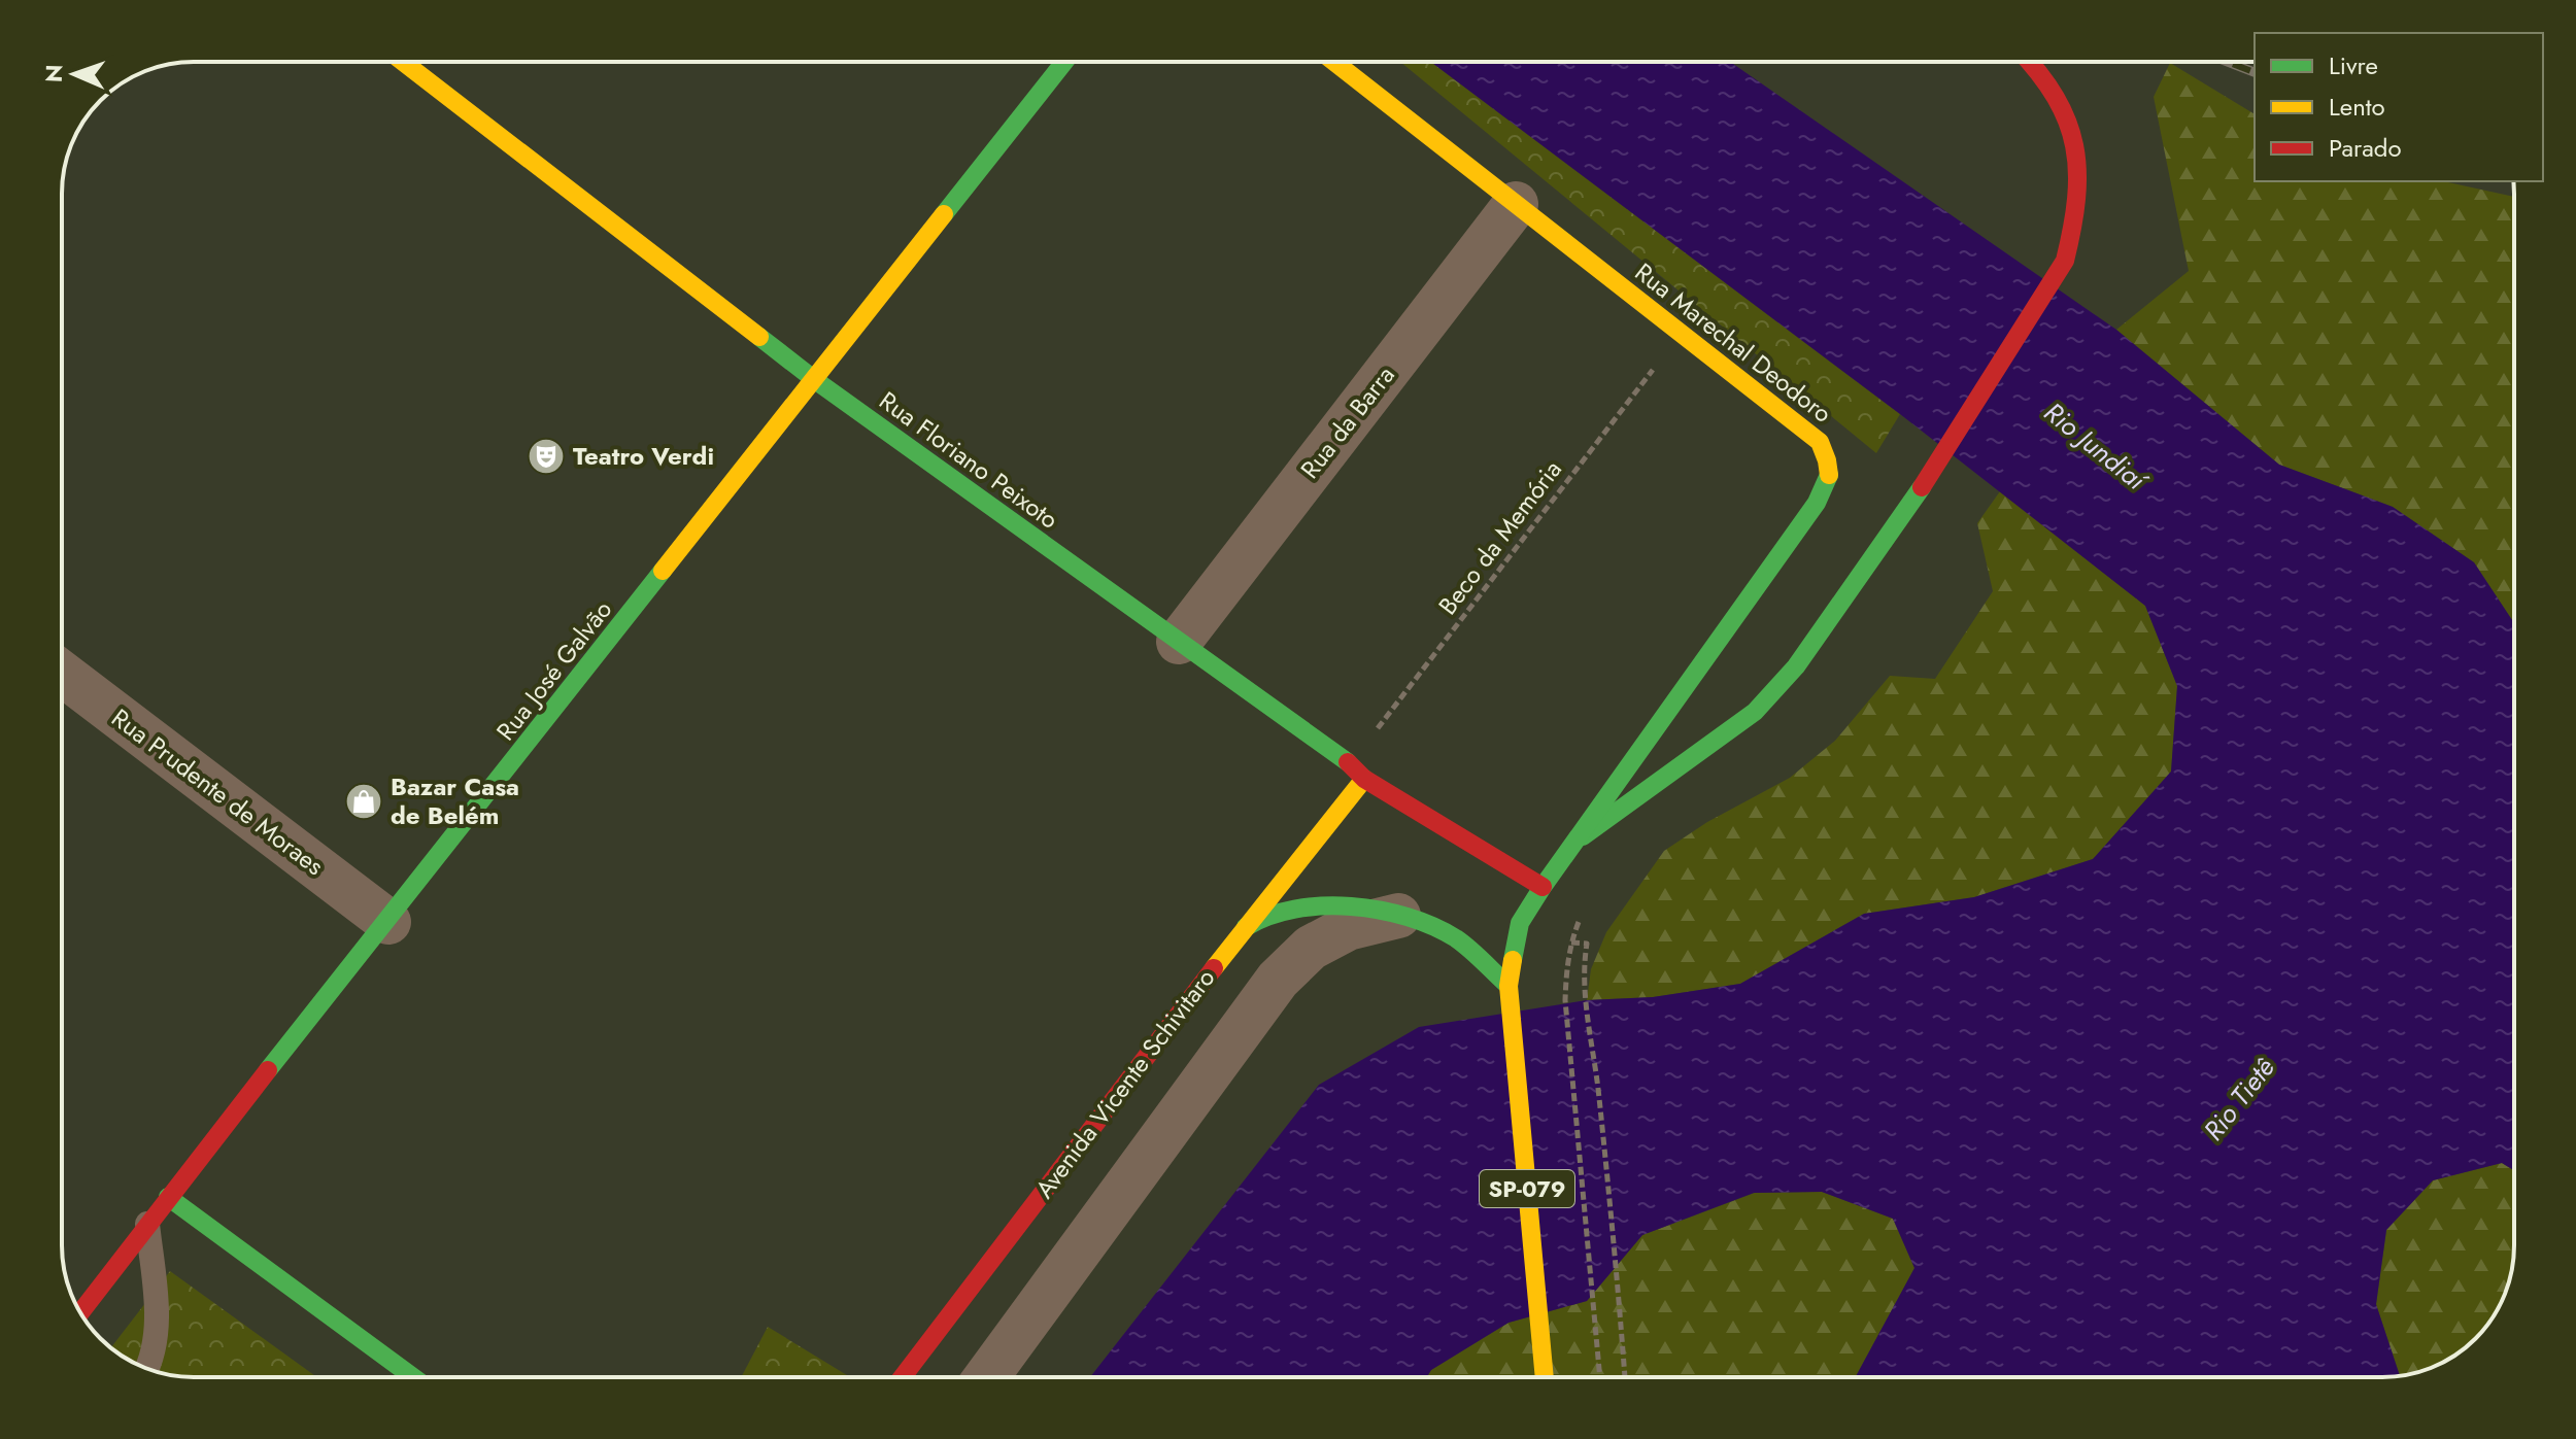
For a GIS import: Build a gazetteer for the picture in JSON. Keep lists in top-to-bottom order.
{
  "streets": {
    "main road": [
      "Rua Marechal Deodoro",
      "Rua Floriano Peixoto",
      "Rua José Galvão",
      "Avenida Vicente Schivitaro",
      "SP-079"
    ],
    "street": ["Rua da Barra", "Rua Prudente de Moraes"],
    "path": ["Beco da Memória"]
  },
  "crossings": [
    ["Rua Marechal Deodoro", "Rua da Barra"],
    ["Rua Marechal Deodoro", "Rua Floriano Peixoto"],
    ["Rua Marechal Deodoro", "Beco da Memória"],
    ["Rua Marechal Deodoro", "SP-079"],
    ["Rua da Barra", "Rua Floriano Peixoto"],
    ["Rua Floriano Peixoto", "Beco da Memória"],
    ["Rua Floriano Peixoto", "Rua José Galvão"],
    ["Rua Floriano Peixoto", "Avenida Vicente Schivitaro"],
    ["Rua José Galvão", "Rua Prudente de Moraes"]
  ],
  "water": ["Rio Jundiaí", "Rio Tietê"],
  "places": {
    "theatre": ["Teatro Verdi"],
    "shop": ["Bazar Casa de Belém"]
  },
  "legend": ["Livre", "Lento", "Parado"],
  "north": "left"
}
